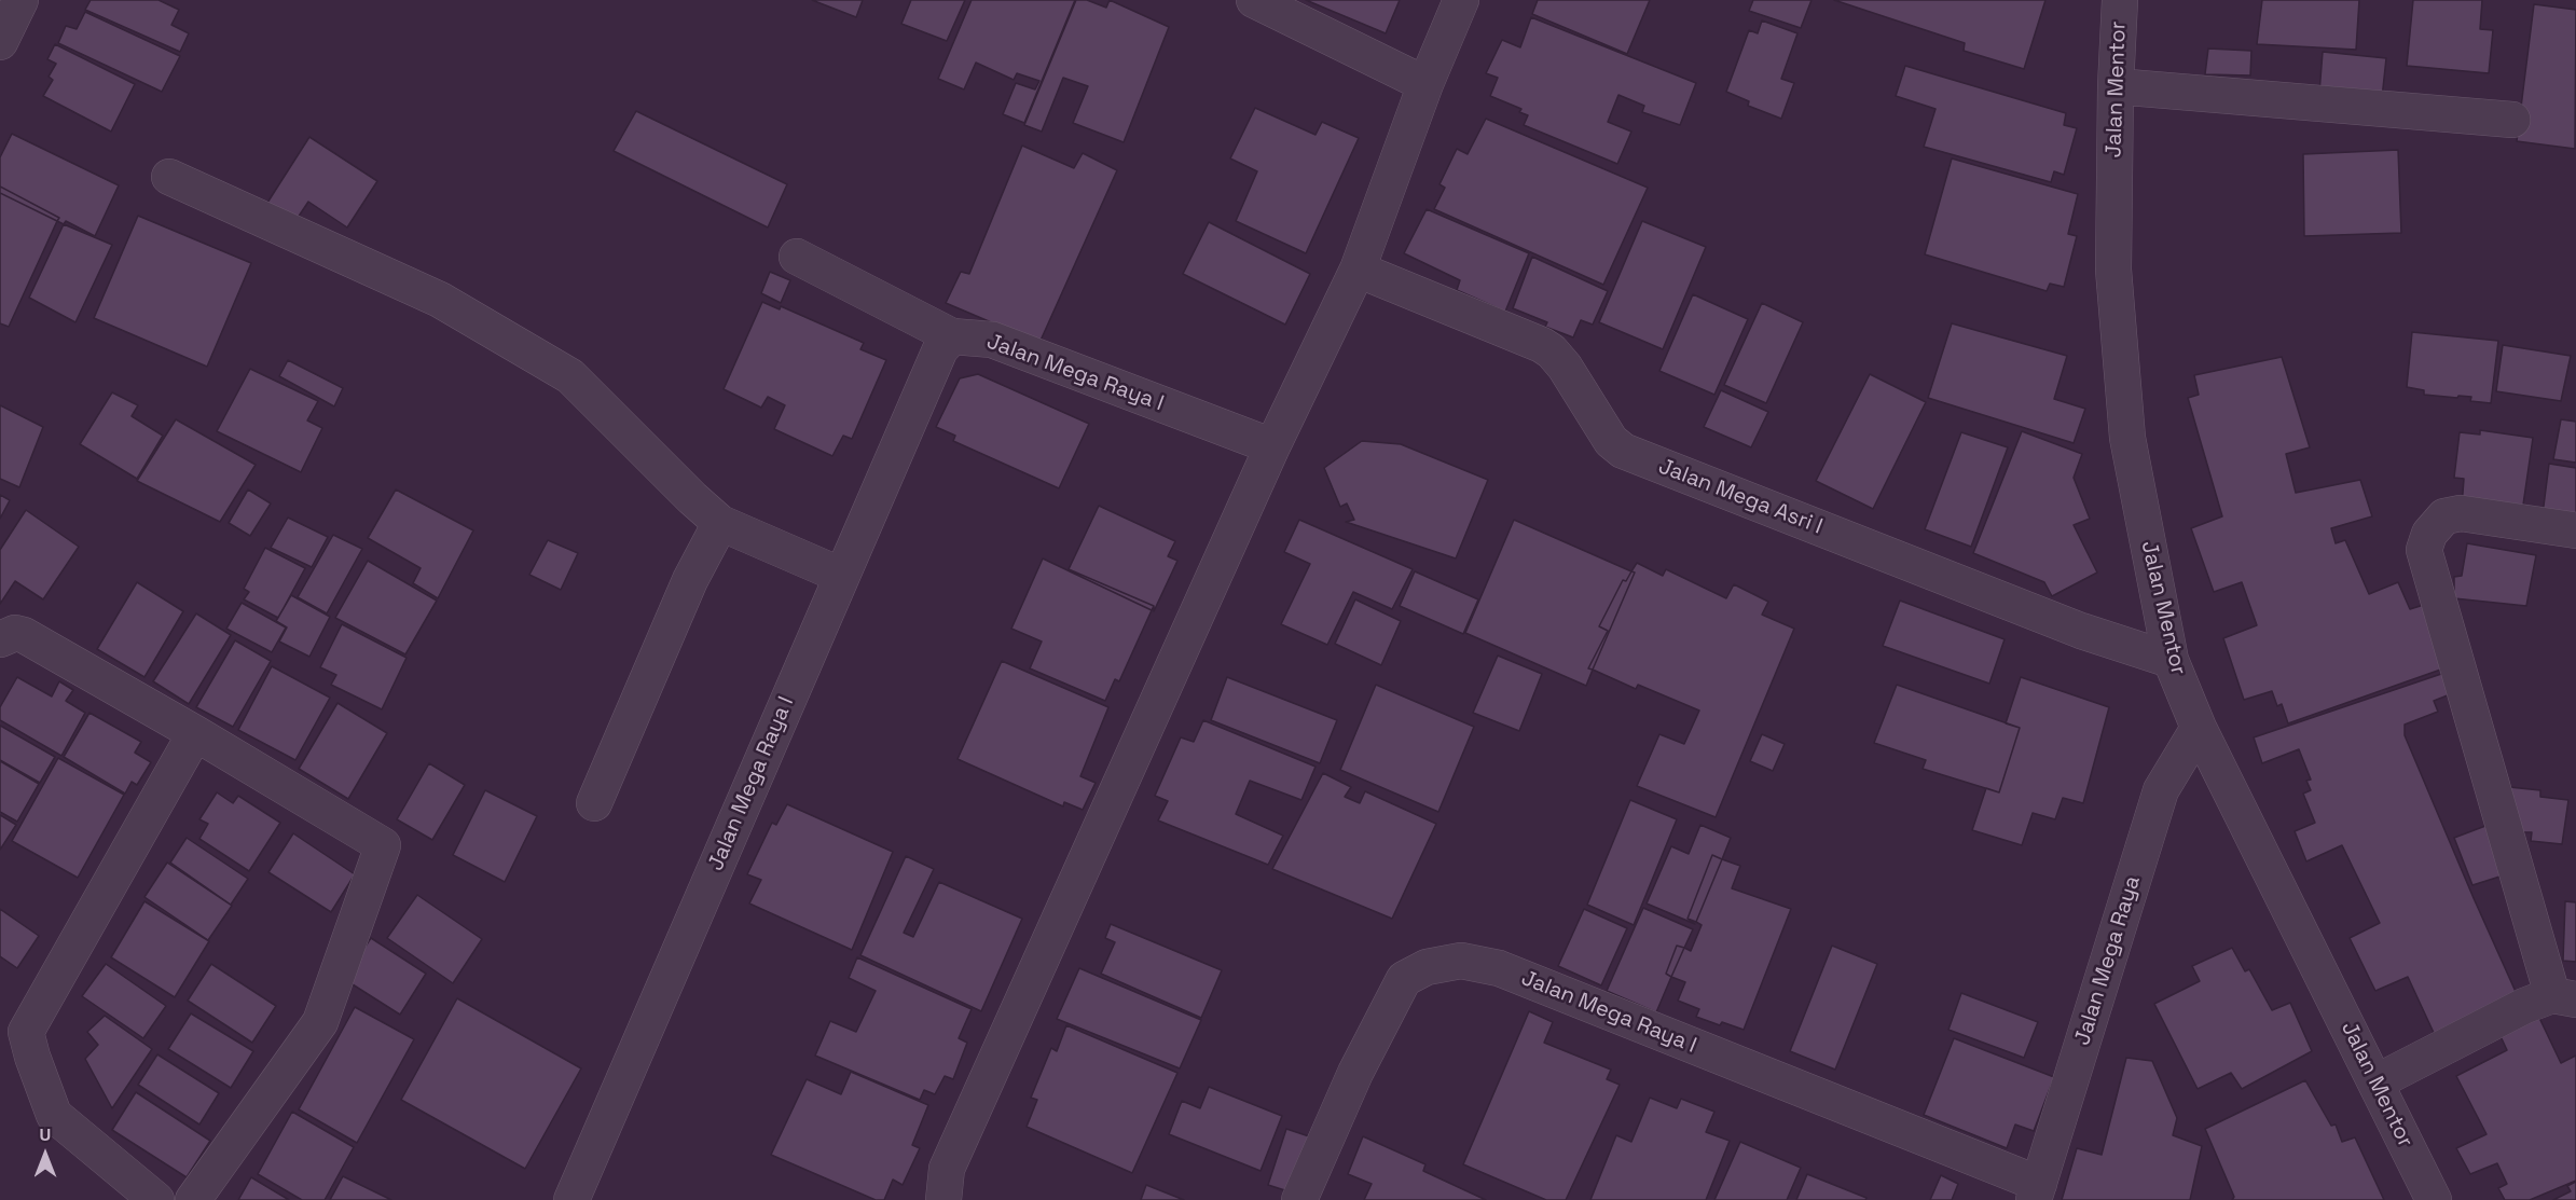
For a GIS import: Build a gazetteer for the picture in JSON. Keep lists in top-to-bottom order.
{
  "streets": {
    "street": [
      "Jalan Mentor",
      "Jalan Mega Raya I",
      "Jalan Mega Asri I",
      "Jalan Mega Raya"
    ]
  },
  "crossings": [
    ["Jalan Mentor", "Jalan Mega Asri I"],
    ["Jalan Mentor", "Jalan Mega Raya"],
    ["Jalan Mega Raya I", "Jalan Mega Raya"]
  ],
  "north": "top"
}
